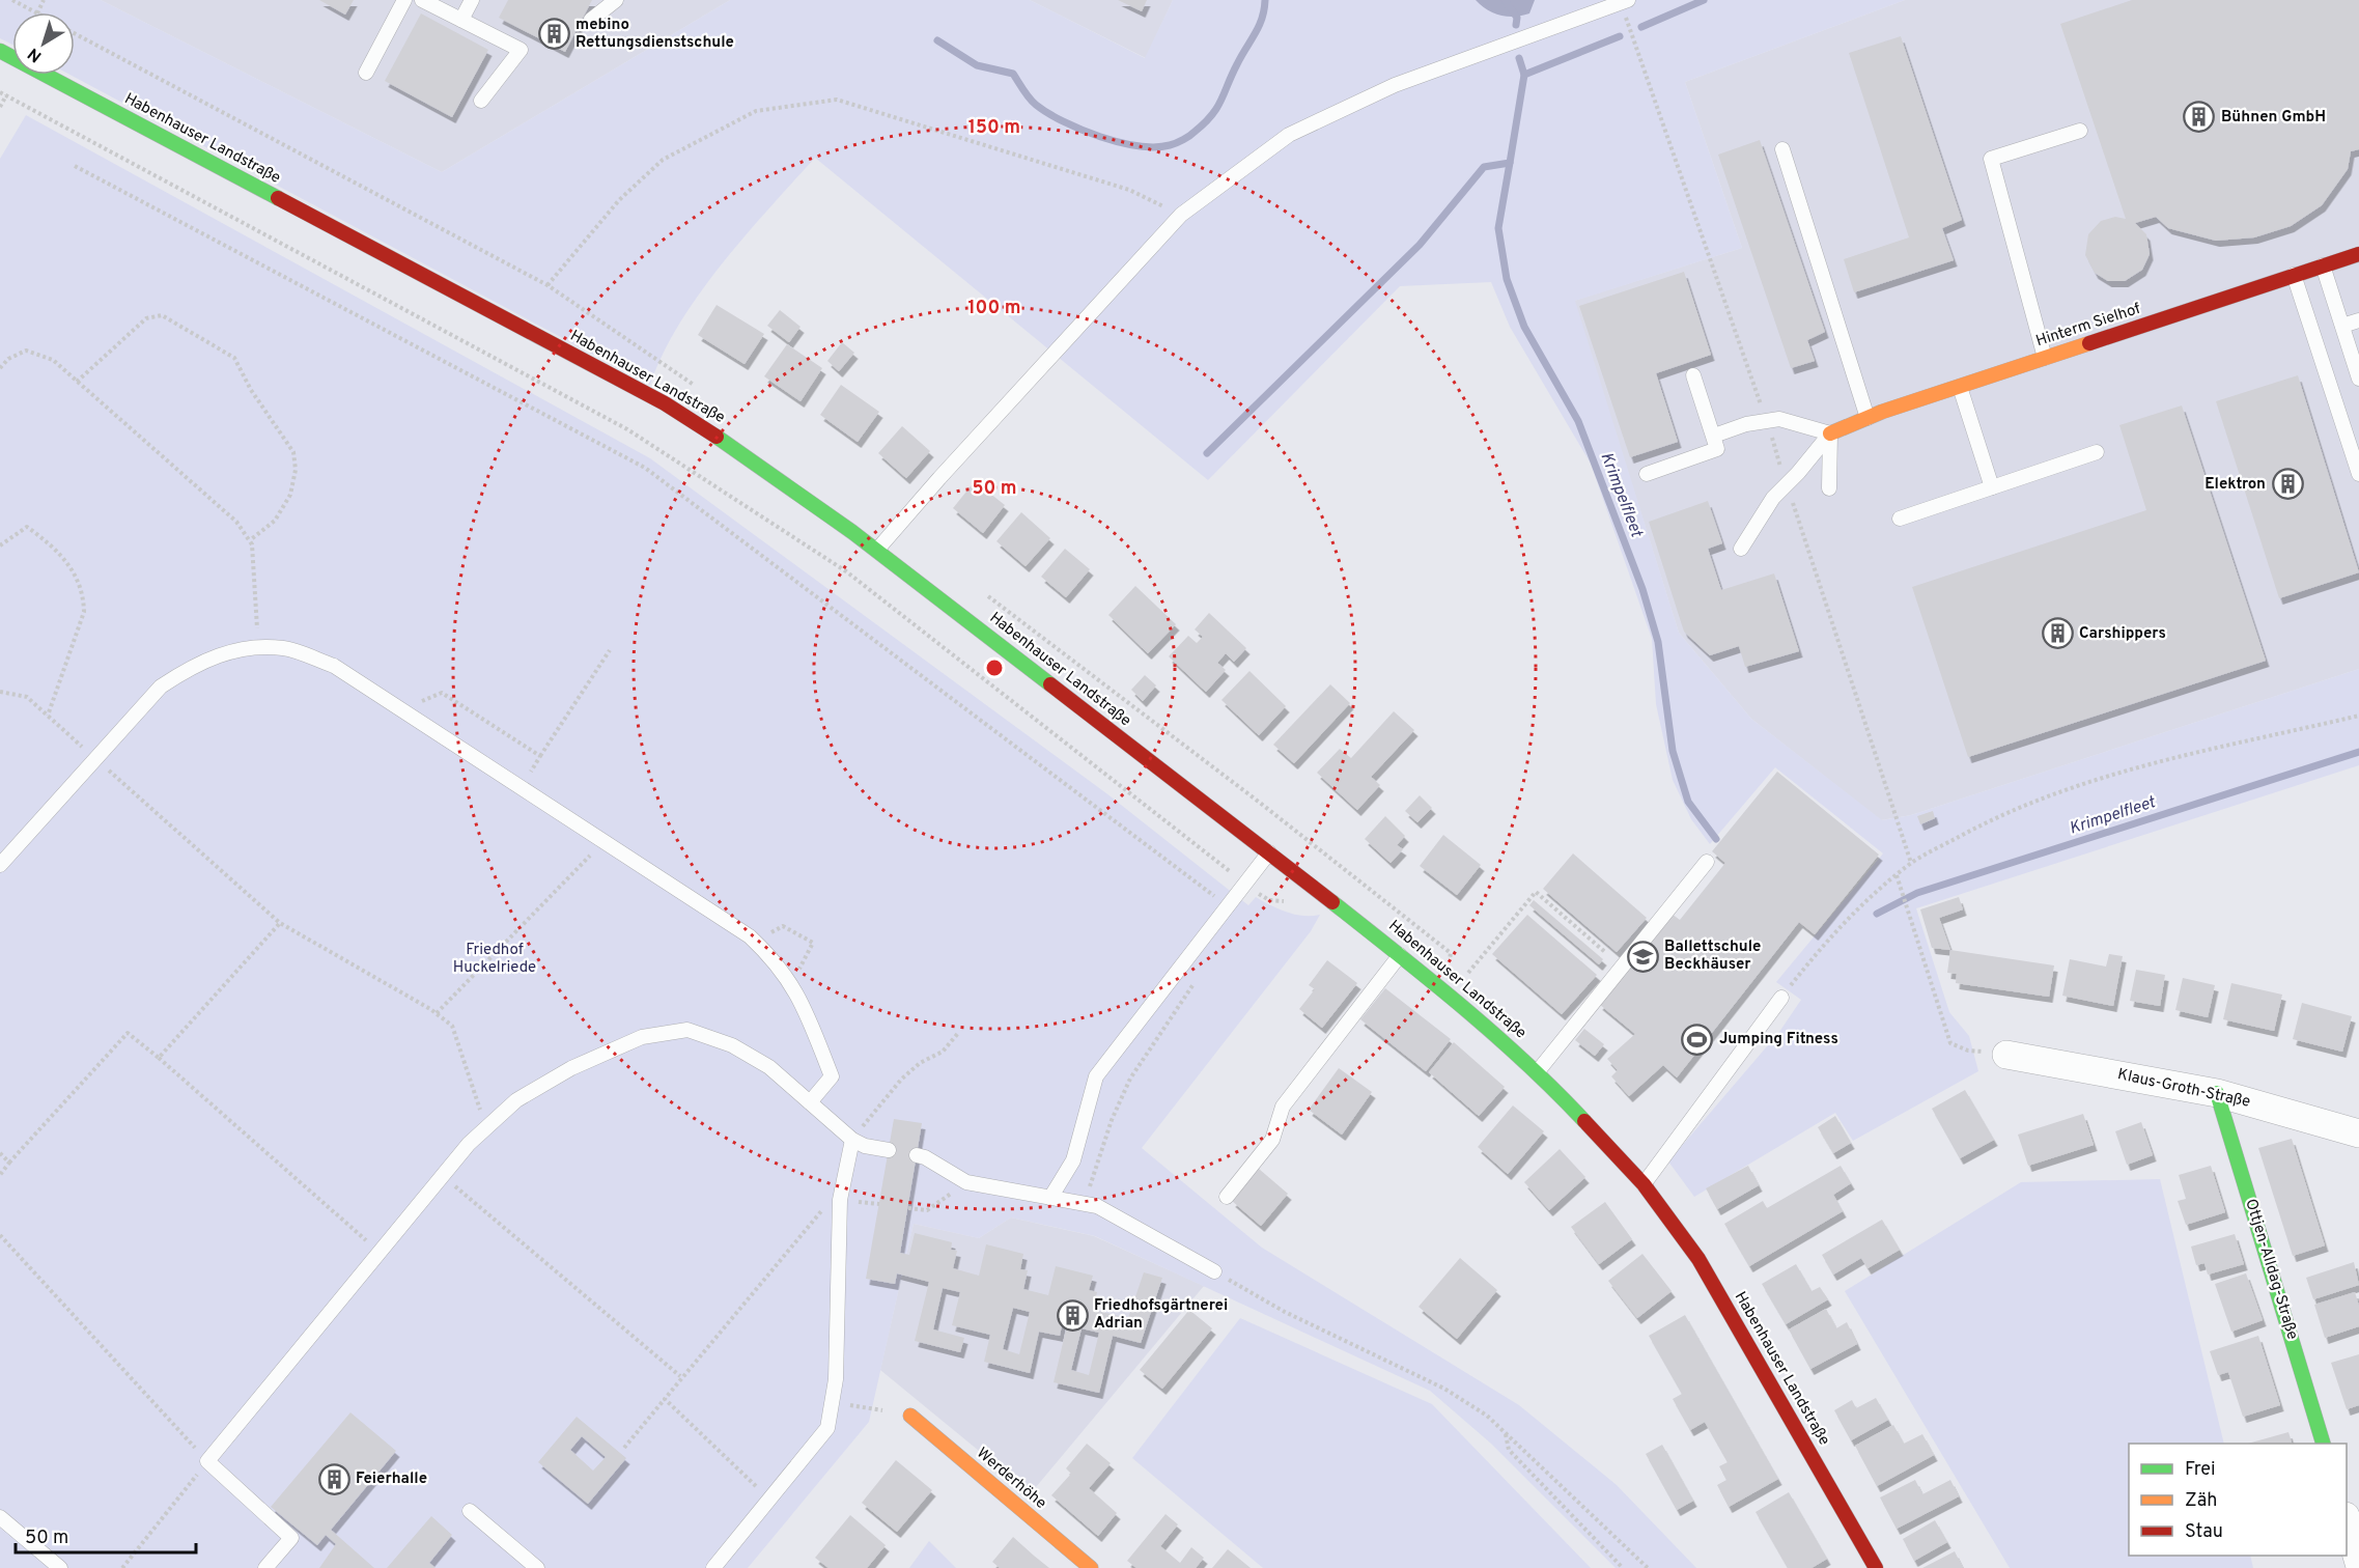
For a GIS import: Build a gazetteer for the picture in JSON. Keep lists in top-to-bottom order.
{
  "streets": {
    "street": [
      "Habenhauser Landstraße",
      "Hinterm Sielhof",
      "Klaus-Groth-Straße",
      "Ottjen-Alldag-Straße",
      "Werderhöhe"
    ]
  },
  "crossings": [
    ["Klaus-Groth-Straße", "Ottjen-Alldag-Straße"]
  ],
  "water": ["Krimpelfleet"],
  "parks": ["Friedhof Huckelriede"],
  "places": {
    "building": [
      "mebino Rettungsdienstschule",
      "Bühnen GmbH",
      "Elektron",
      "Carshippers",
      "Friedhofsgärtnerei Adrian",
      "Feierhalle"
    ],
    "school or university": ["Ballettschule Beckhäuser"],
    "sports": ["Jumping Fitness"]
  },
  "legend": ["Frei", "Zäh", "Stau"],
  "scale_bar": "50 m",
  "north": "bottom left",
  "rings": ["150 m", "100 m", "50 m"]
}
